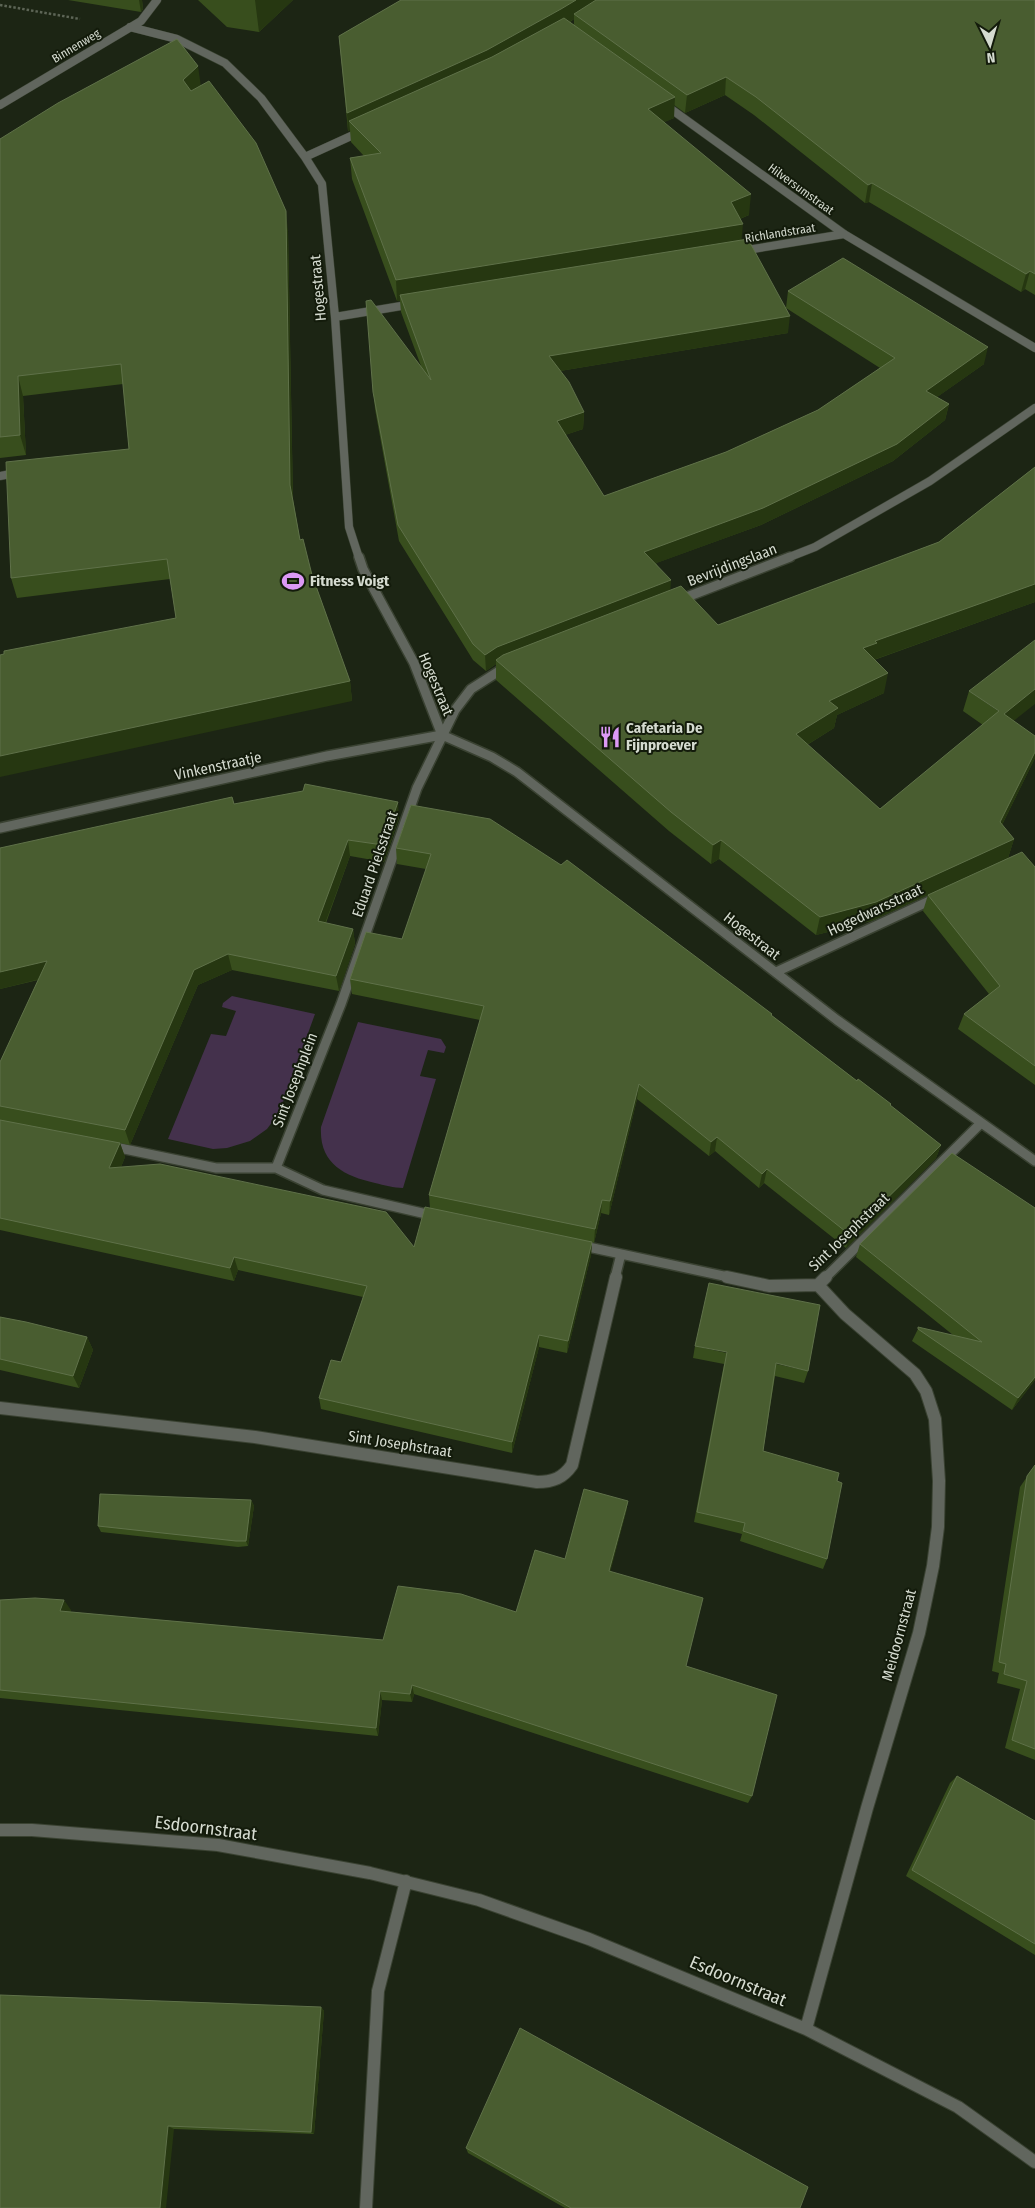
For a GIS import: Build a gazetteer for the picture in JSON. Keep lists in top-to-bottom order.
{
  "streets": {
    "street": [
      "Binnenweg",
      "Hilversumstraat",
      "Richlandstraat",
      "Hogestraat",
      "Bevrijdingslaan",
      "Vinkenstraatje",
      "Eduard Pielsstraat",
      "Hogedwarsstraat",
      "Sint Josephplein",
      "Sint Josephstraat",
      "Meidoornstraat",
      "Esdoornstraat"
    ]
  },
  "crossings": [
    ["Binnenweg", "Hogestraat"],
    ["Hilversumstraat", "Richlandstraat"],
    ["Hogestraat", "Vinkenstraatje"],
    ["Hogestraat", "Eduard Pielsstraat"],
    ["Hogestraat", "Hogedwarsstraat"],
    ["Hogestraat", "Sint Josephstraat"],
    ["Vinkenstraatje", "Eduard Pielsstraat"],
    ["Eduard Pielsstraat", "Sint Josephplein"],
    ["Sint Josephstraat", "Meidoornstraat"],
    ["Meidoornstraat", "Esdoornstraat"]
  ],
  "places": {
    "sports": ["Fitness Voigt"],
    "restaurant": ["Cafetaria De Fijnproever"]
  },
  "north": "bottom"
}
